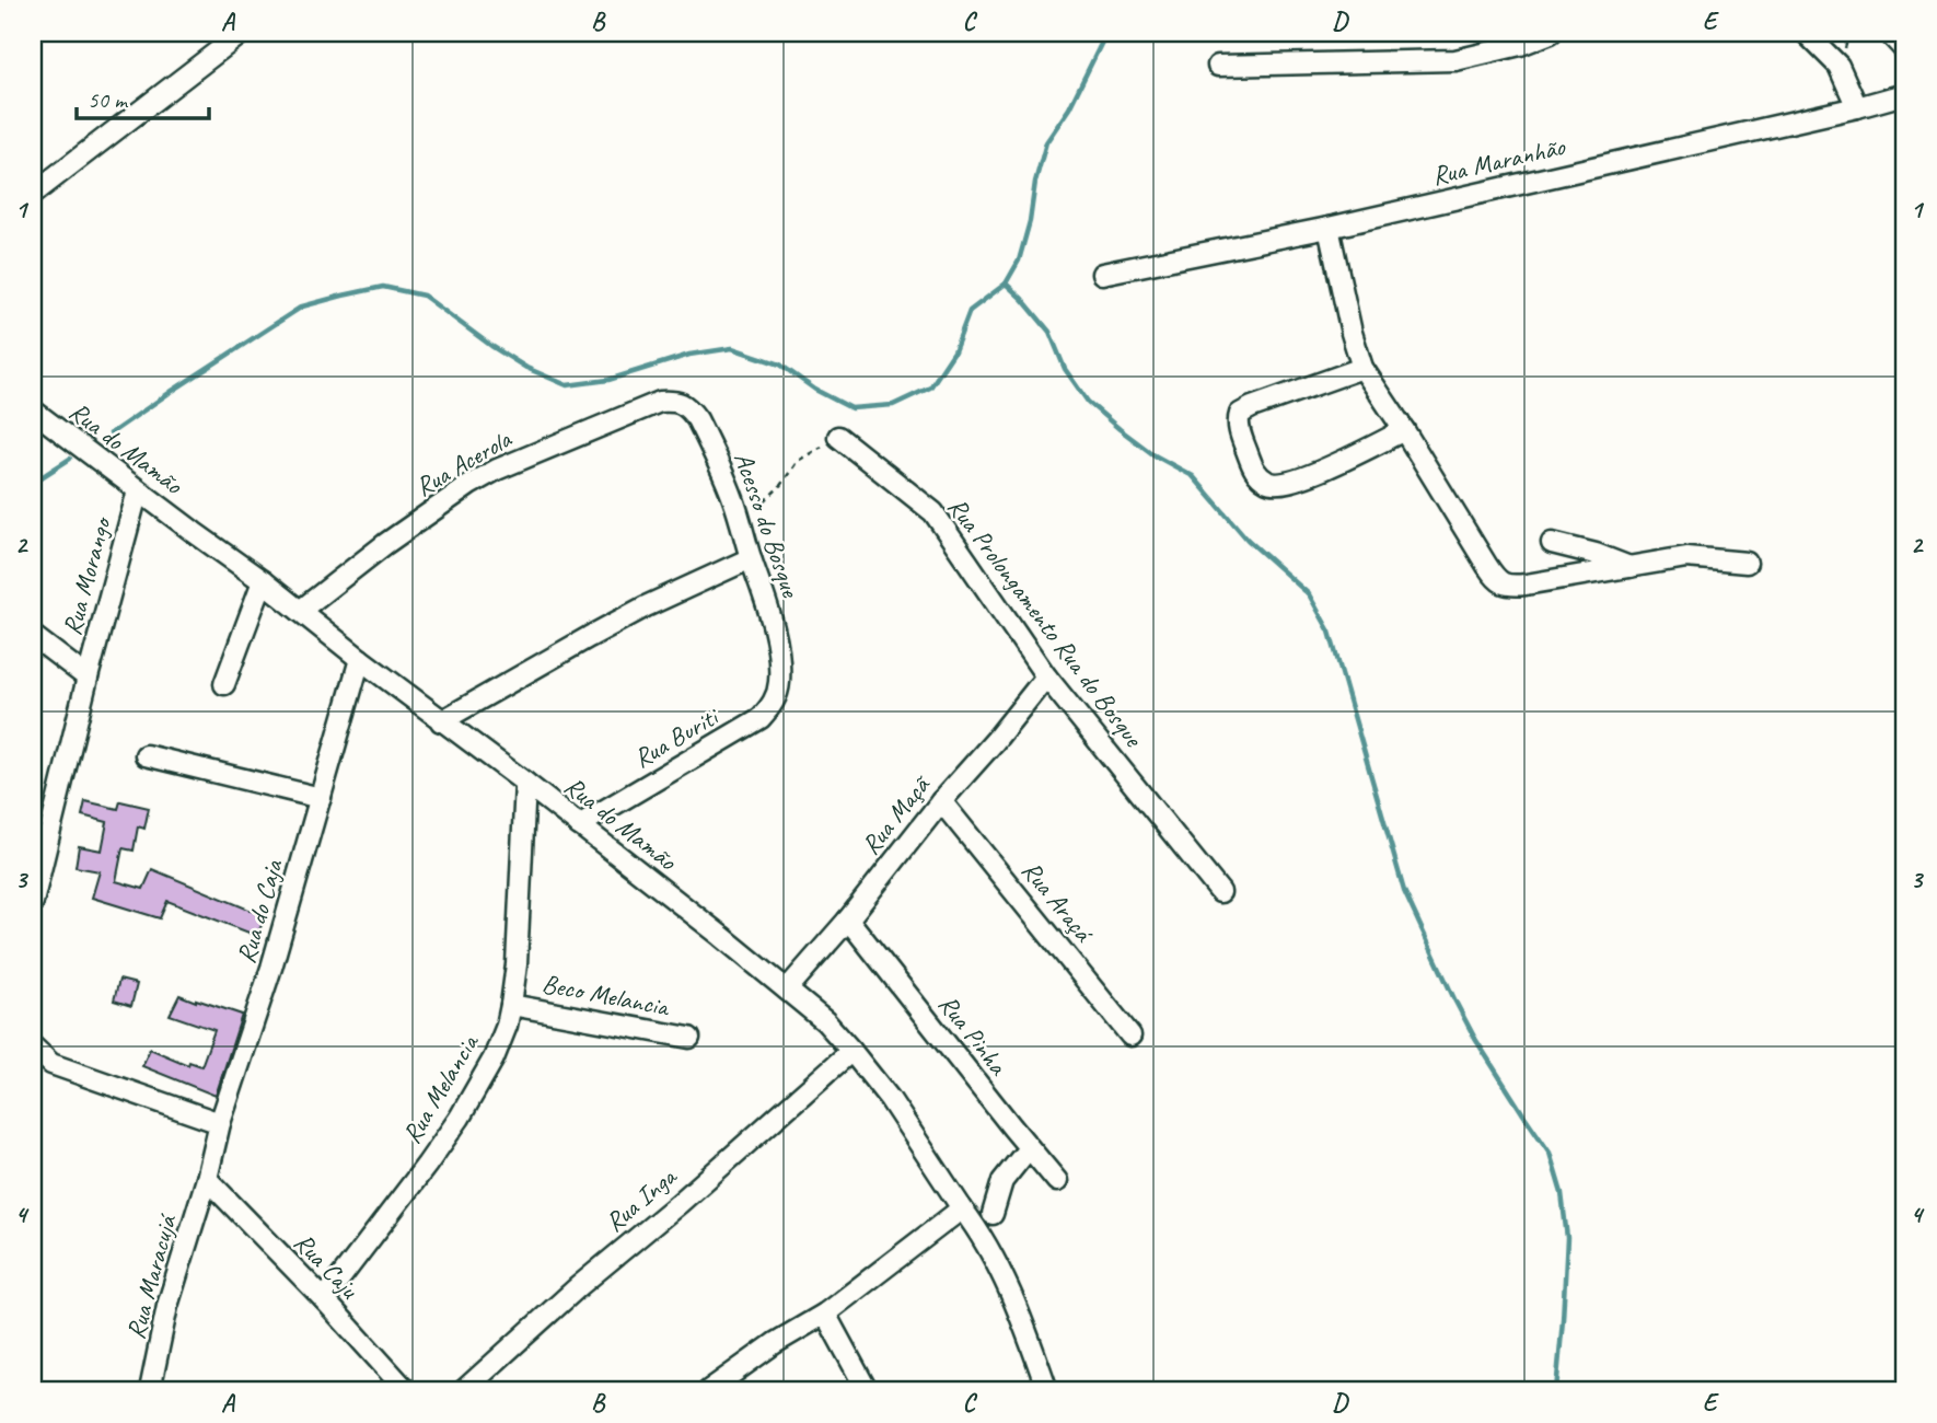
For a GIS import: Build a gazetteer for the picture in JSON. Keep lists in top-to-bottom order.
{
  "streets": {
    "street": [
      "Rua Maranhão",
      "Rua do Mamão",
      "Rua Acerola",
      "Acesso do Bosque",
      "Rua Morango",
      "Rua Prolongamento Rua do Bosque",
      "Rua Buriti",
      "Rua Maçã",
      "Rua Araçá",
      "Rua do Caja",
      "Beco Melancia",
      "Rua Pinha",
      "Rua Melancia",
      "Rua Inga",
      "Rua Caju",
      "Rua Maracujá"
    ]
  },
  "crossings": [
    ["Rua do Mamão", "Rua Acerola"],
    ["Rua do Mamão", "Rua Morango"],
    ["Rua do Mamão", "Rua Buriti"],
    ["Rua do Mamão", "Rua Maçã"],
    ["Rua do Mamão", "Rua do Caja"],
    ["Rua do Mamão", "Rua Melancia"],
    ["Rua do Mamão", "Rua Inga"],
    ["Rua Acerola", "Acesso do Bosque"],
    ["Acesso do Bosque", "Rua Buriti"],
    ["Rua Prolongamento Rua do Bosque", "Rua Maçã"],
    ["Rua Maçã", "Rua Araçá"],
    ["Rua Maçã", "Rua Pinha"],
    ["Rua do Caja", "Rua Caju"],
    ["Rua do Caja", "Rua Maracujá"],
    ["Beco Melancia", "Rua Melancia"],
    ["Rua Melancia", "Rua Caju"],
    ["Rua Caju", "Rua Maracujá"]
  ],
  "scale_bar": "50 m",
  "grid": {
    "columns": [
      "A",
      "B",
      "C",
      "D",
      "E"
    ],
    "rows": [
      "1",
      "2",
      "3",
      "4"
    ]
  }
}
